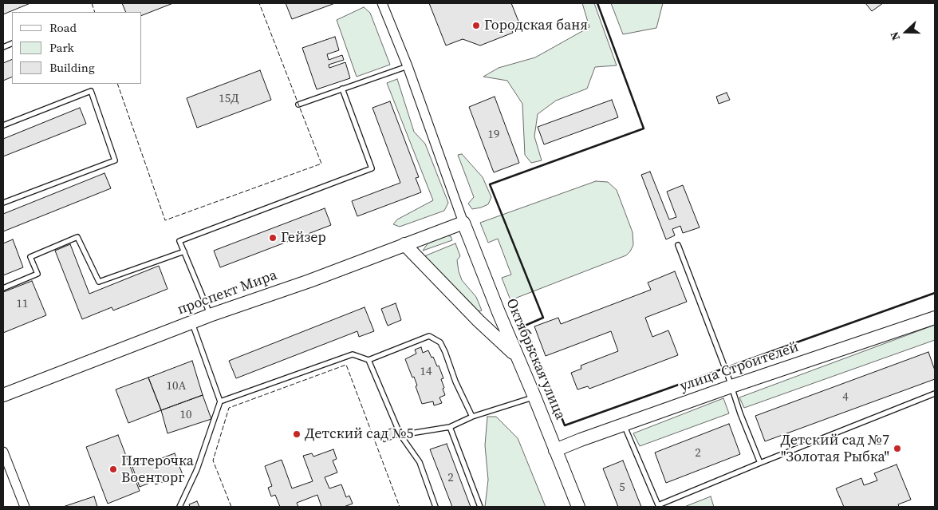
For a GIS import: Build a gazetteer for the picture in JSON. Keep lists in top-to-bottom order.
{
  "streets": {
    "street": ["проспект Мира", "Октябрьская улица", "улица Строителей"]
  },
  "crossings": [
    ["проспект Мира", "Октябрьская улица"],
    ["Октябрьская улица", "улица Строителей"]
  ],
  "places": [
    "Городская баня",
    "Гейзер",
    "Детский сад №5",
    "Детский сад №7 \"Золотая Рыбка\"",
    "Пятерочка Военторг"
  ],
  "house_numbers": [
    "15Д",
    "19",
    "11",
    "14",
    "10А",
    "4",
    "10",
    "2",
    "2",
    "5"
  ],
  "legend": ["Road", "Park", "Building"],
  "north": "left"
}
